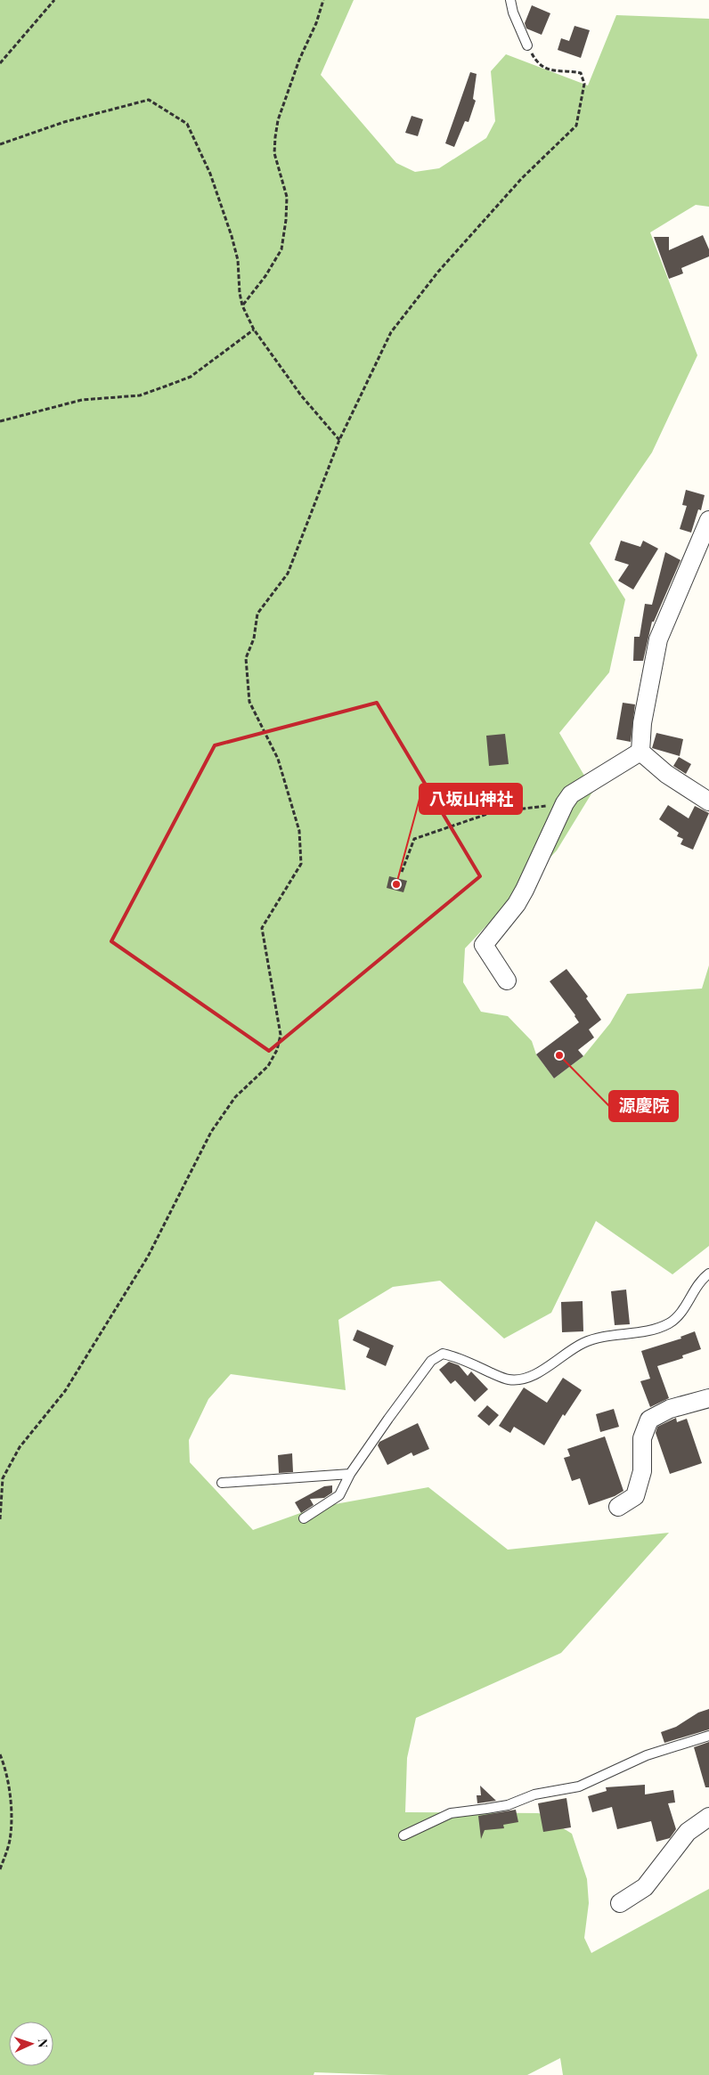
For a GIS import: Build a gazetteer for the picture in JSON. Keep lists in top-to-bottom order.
{
  "places": ["八坂山神社", "源慶院"],
  "north": "right"
}
